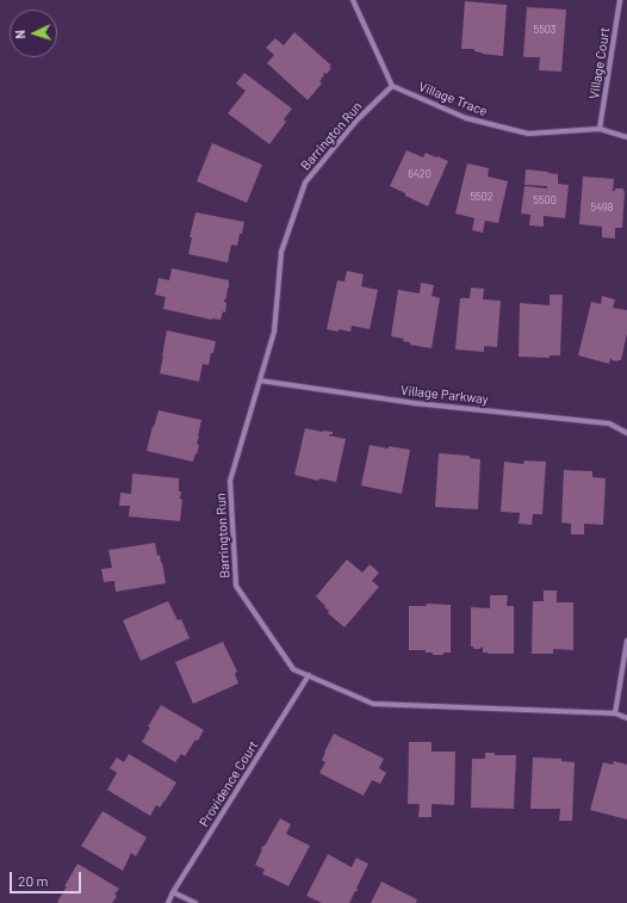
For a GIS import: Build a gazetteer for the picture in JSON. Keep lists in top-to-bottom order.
{
  "streets": {
    "street": [
      "Village Court",
      "Village Trace",
      "Barrington Run",
      "Village Parkway",
      "Providence Court"
    ]
  },
  "crossings": [
    ["Village Court", "Village Trace"],
    ["Village Trace", "Barrington Run"],
    ["Barrington Run", "Village Parkway"],
    ["Barrington Run", "Providence Court"]
  ],
  "house_numbers": [
    "5503",
    "6420",
    "5502",
    "5500",
    "5498"
  ],
  "scale_bar": "20 m",
  "north": "left"
}
